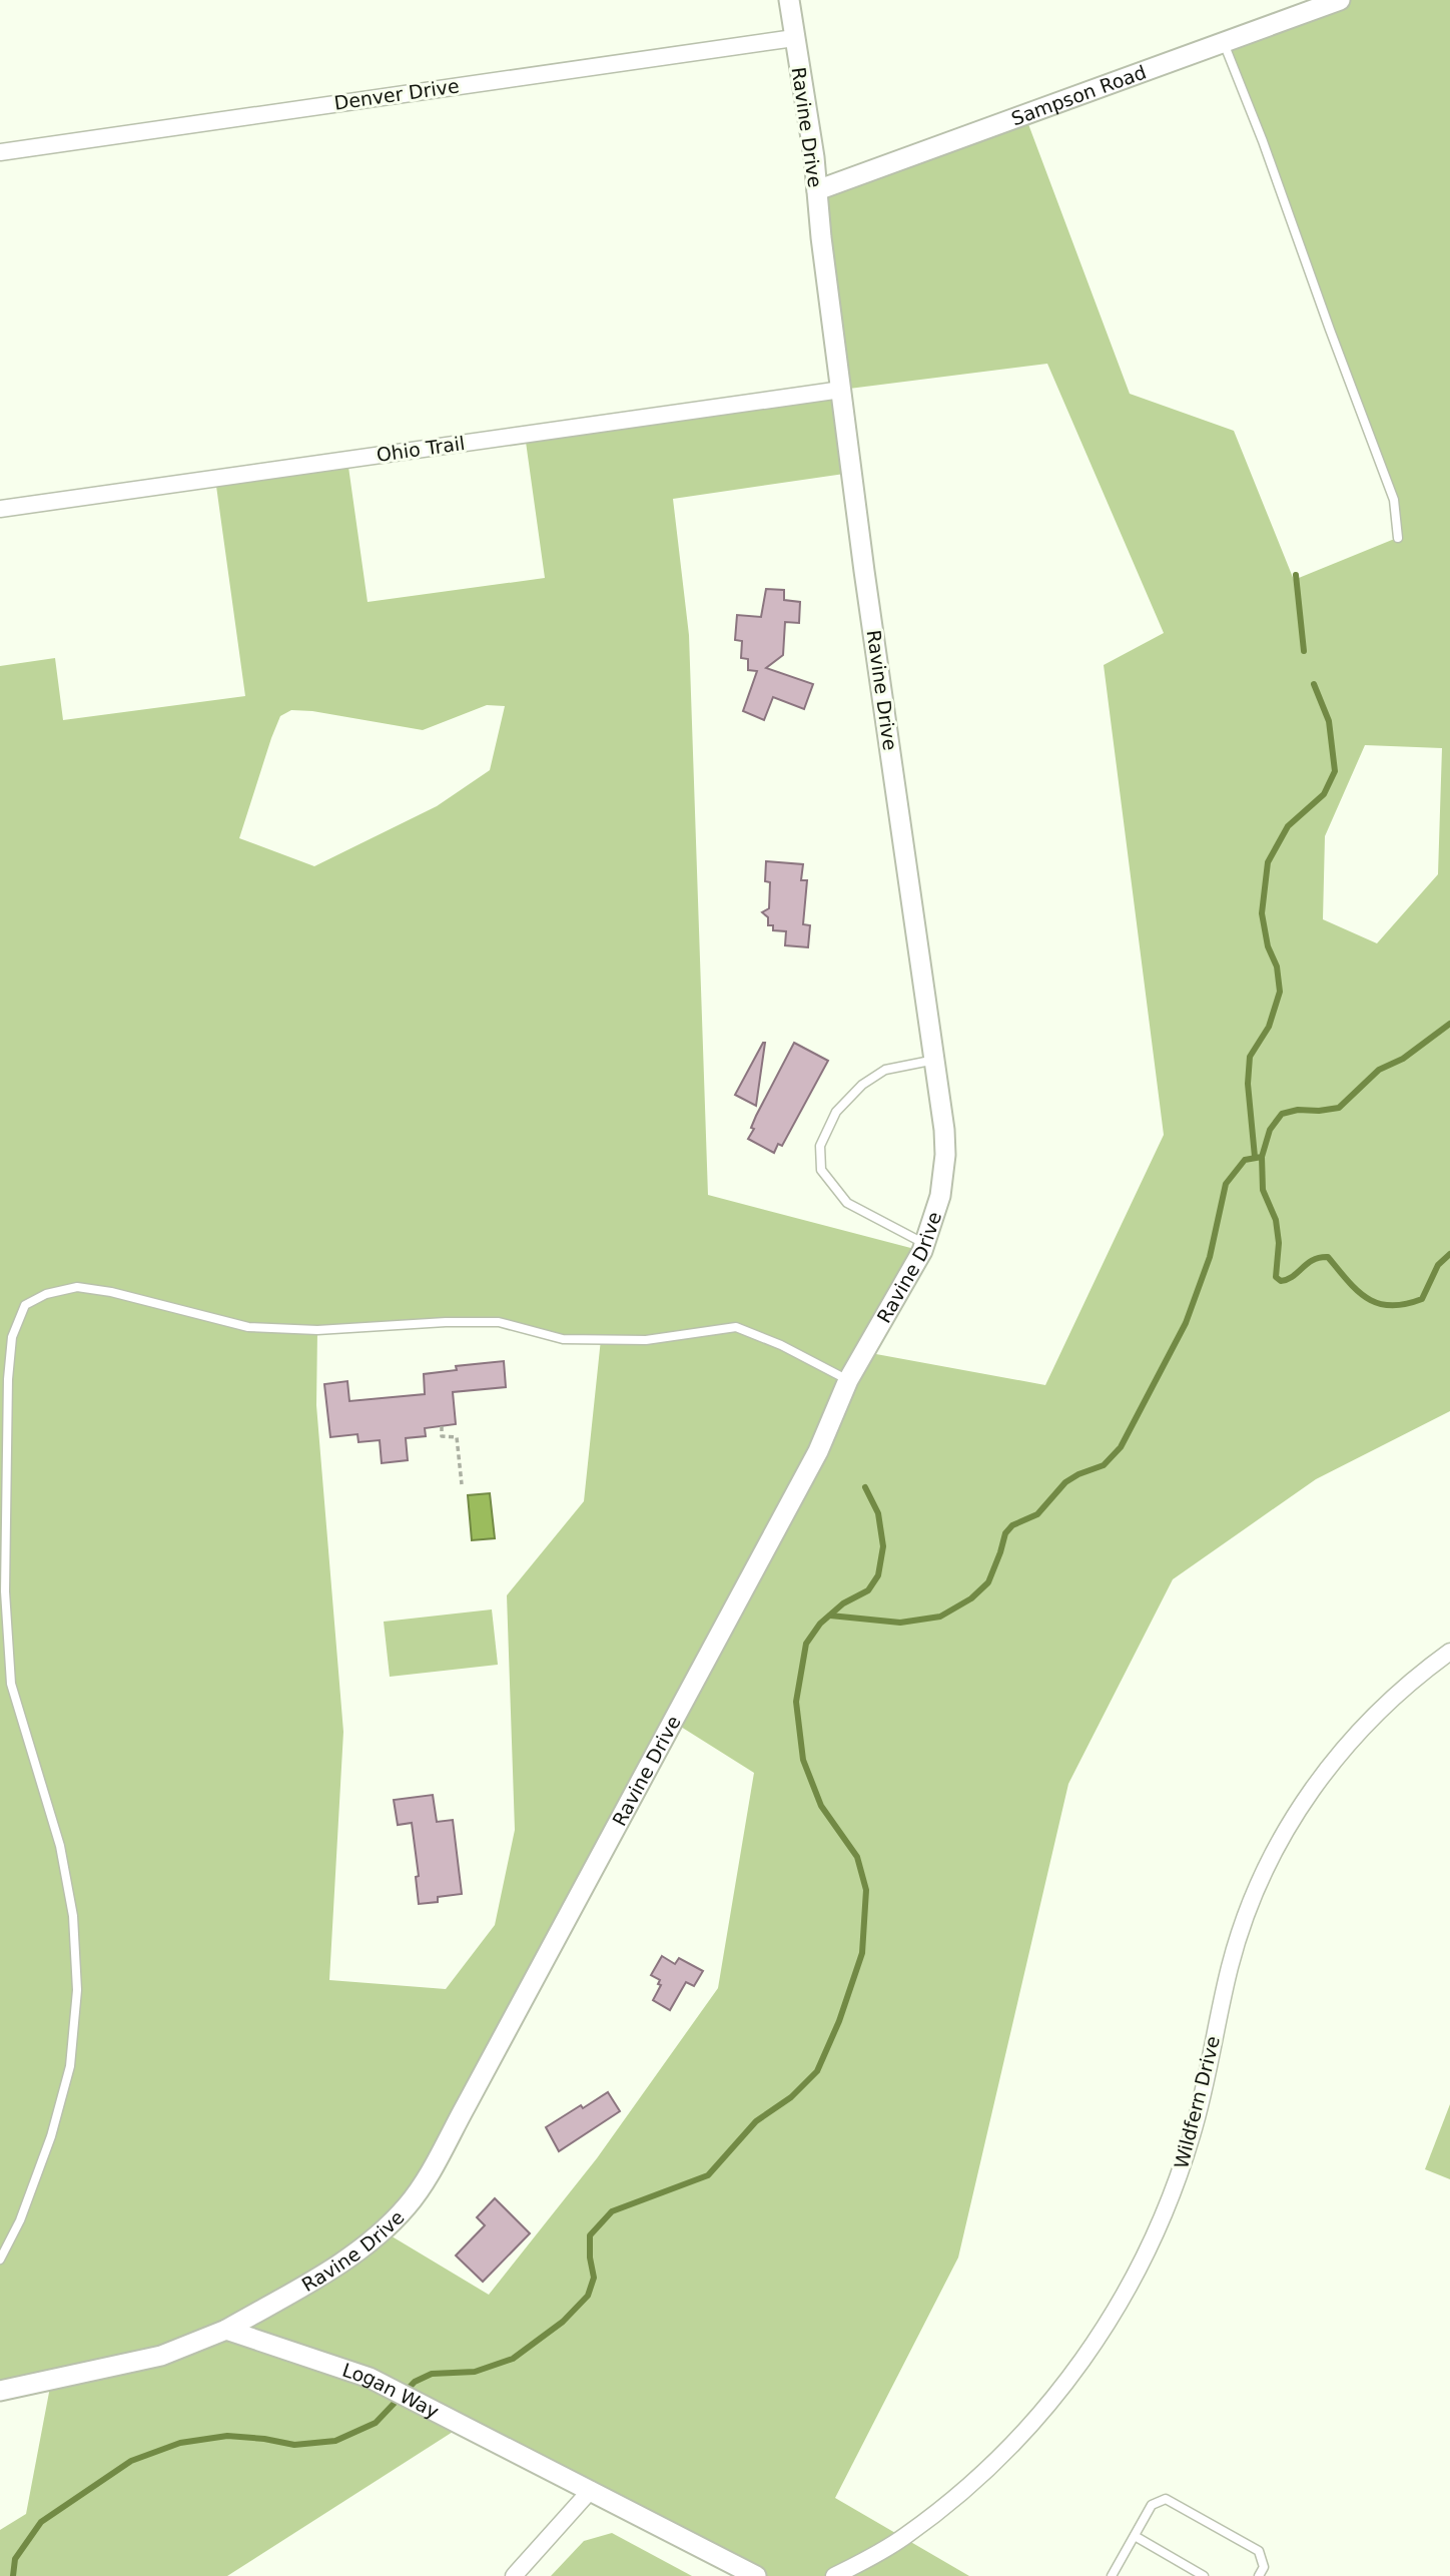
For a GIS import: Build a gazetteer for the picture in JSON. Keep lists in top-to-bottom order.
{
  "streets": {
    "street": [
      "Denver Drive",
      "Sampson Road",
      "Ravine Drive",
      "Ohio Trail",
      "Wildfern Drive",
      "Logan Way"
    ]
  },
  "crossings": [
    ["Denver Drive", "Ravine Drive"],
    ["Sampson Road", "Ravine Drive"],
    ["Ravine Drive", "Ohio Trail"],
    ["Ravine Drive", "Logan Way"]
  ]
}
